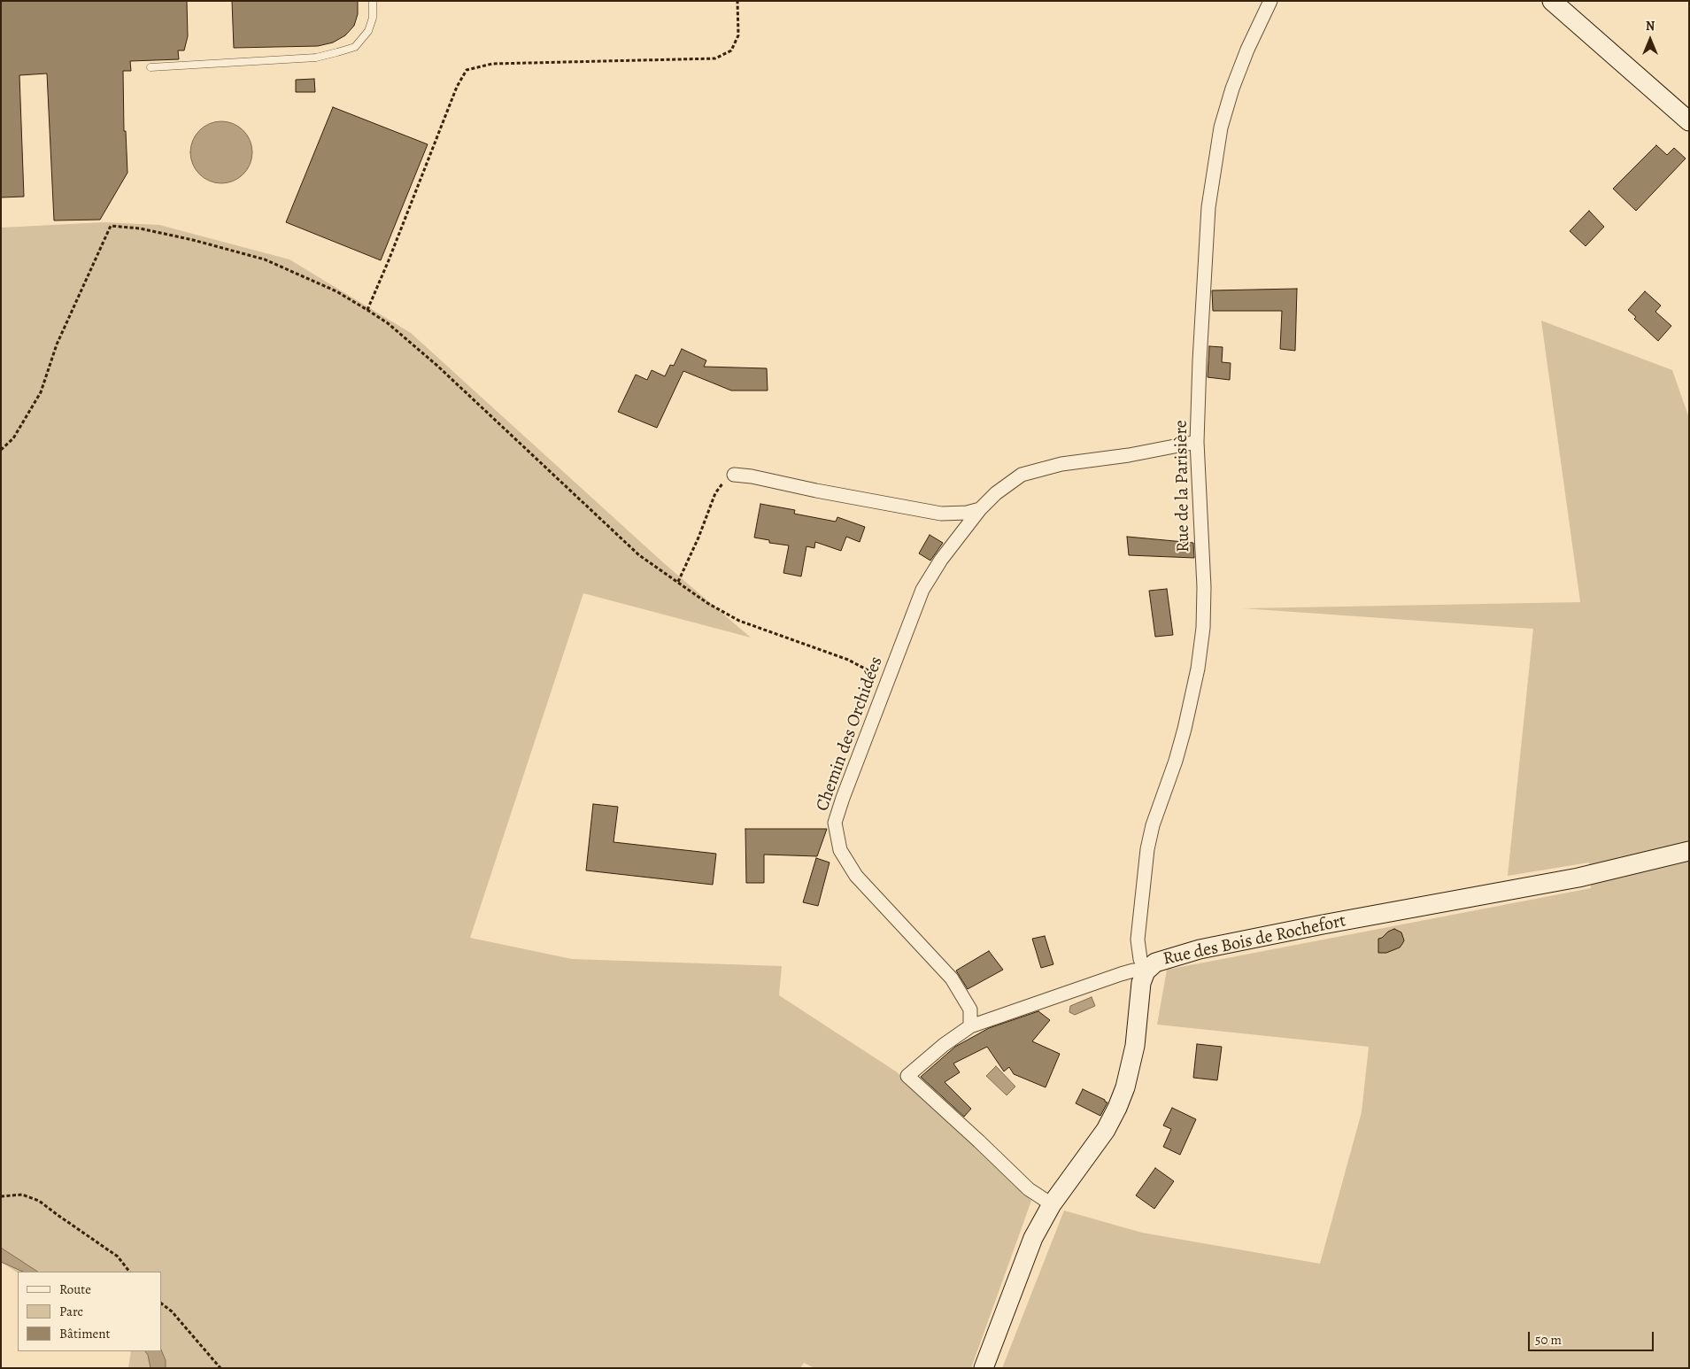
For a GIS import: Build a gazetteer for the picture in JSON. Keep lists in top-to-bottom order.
{
  "streets": {
    "street": ["Rue de la Parisière", "Chemin des Orchidées", "Rue des Bois de Rochefort"]
  },
  "crossings": [
    ["Rue de la Parisière", "Chemin des Orchidées"],
    ["Rue de la Parisière", "Rue des Bois de Rochefort"]
  ],
  "legend": ["Route", "Parc", "Bâtiment"],
  "scale_bar": "50 m",
  "north": "top"
}
